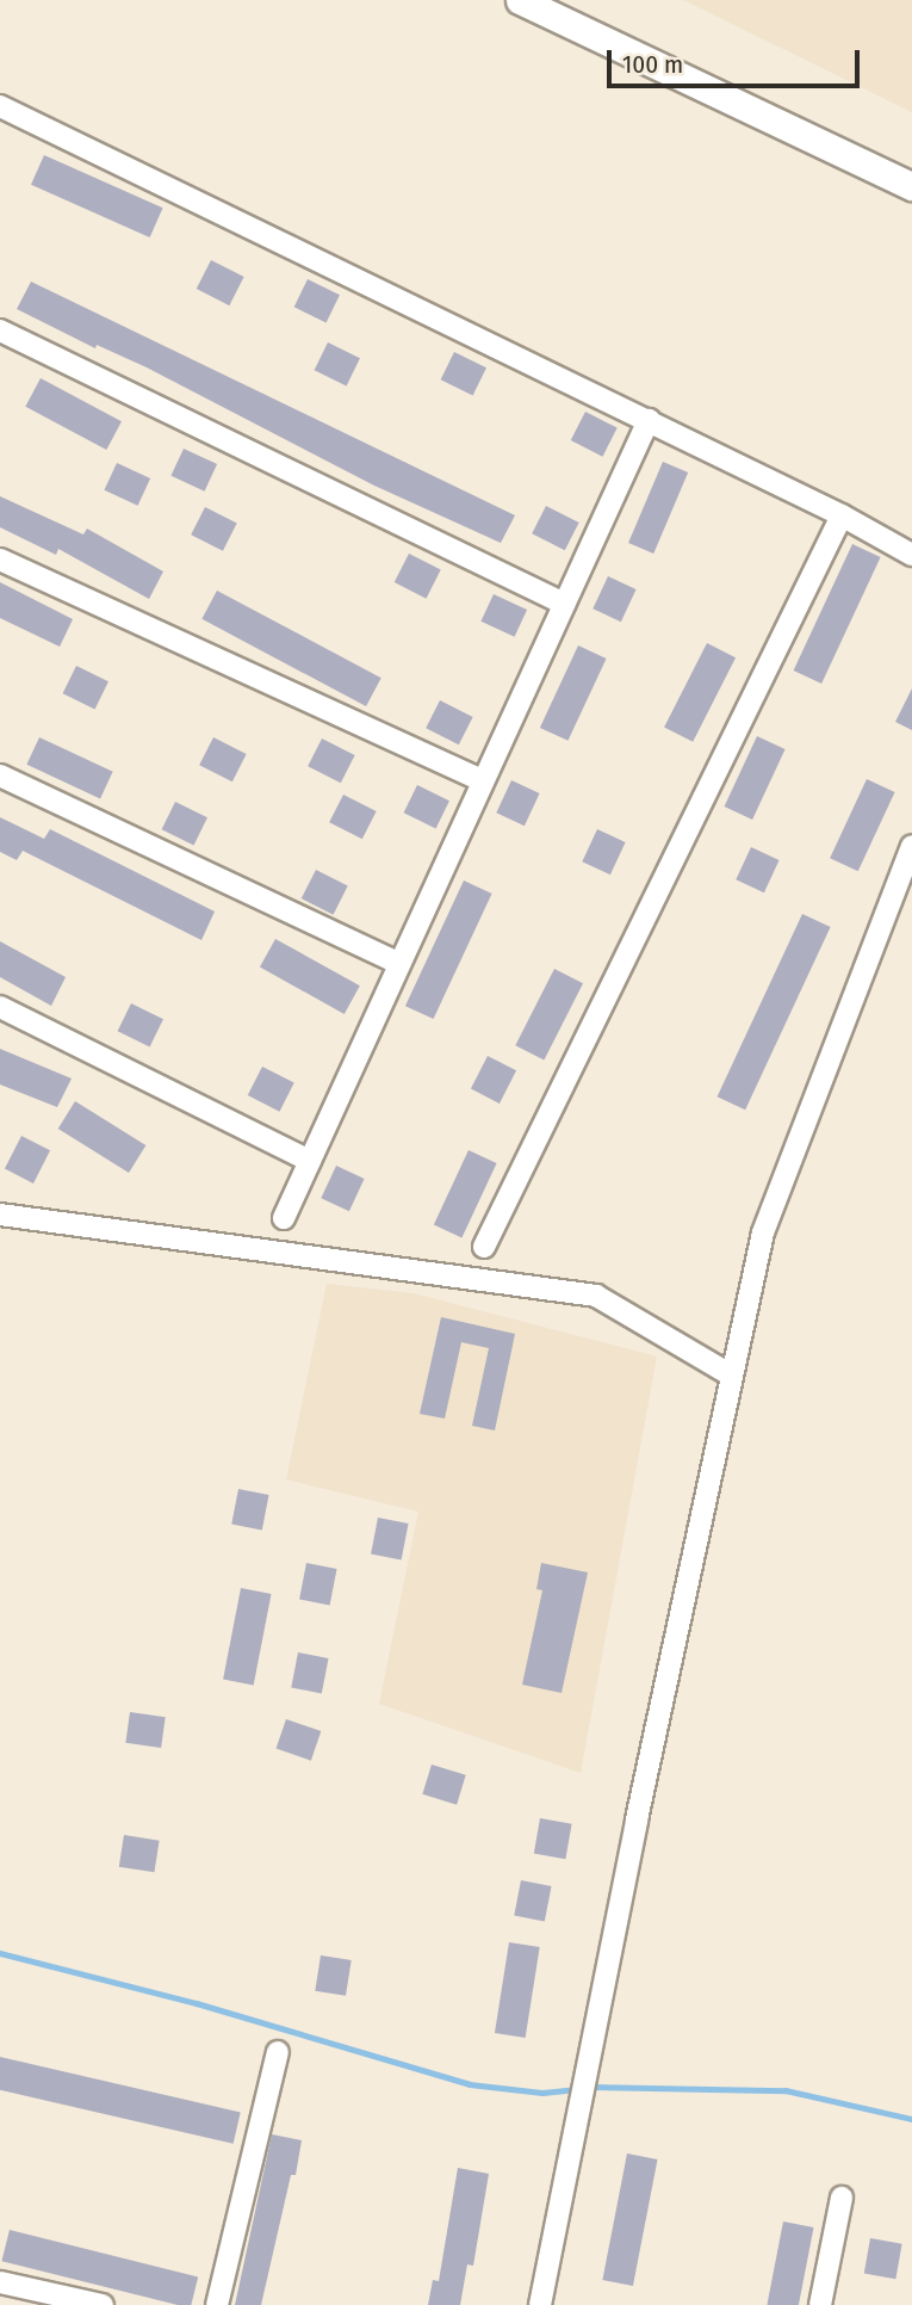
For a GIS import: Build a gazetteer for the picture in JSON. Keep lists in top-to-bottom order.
{
  "scale_bar": "100 m"
}
